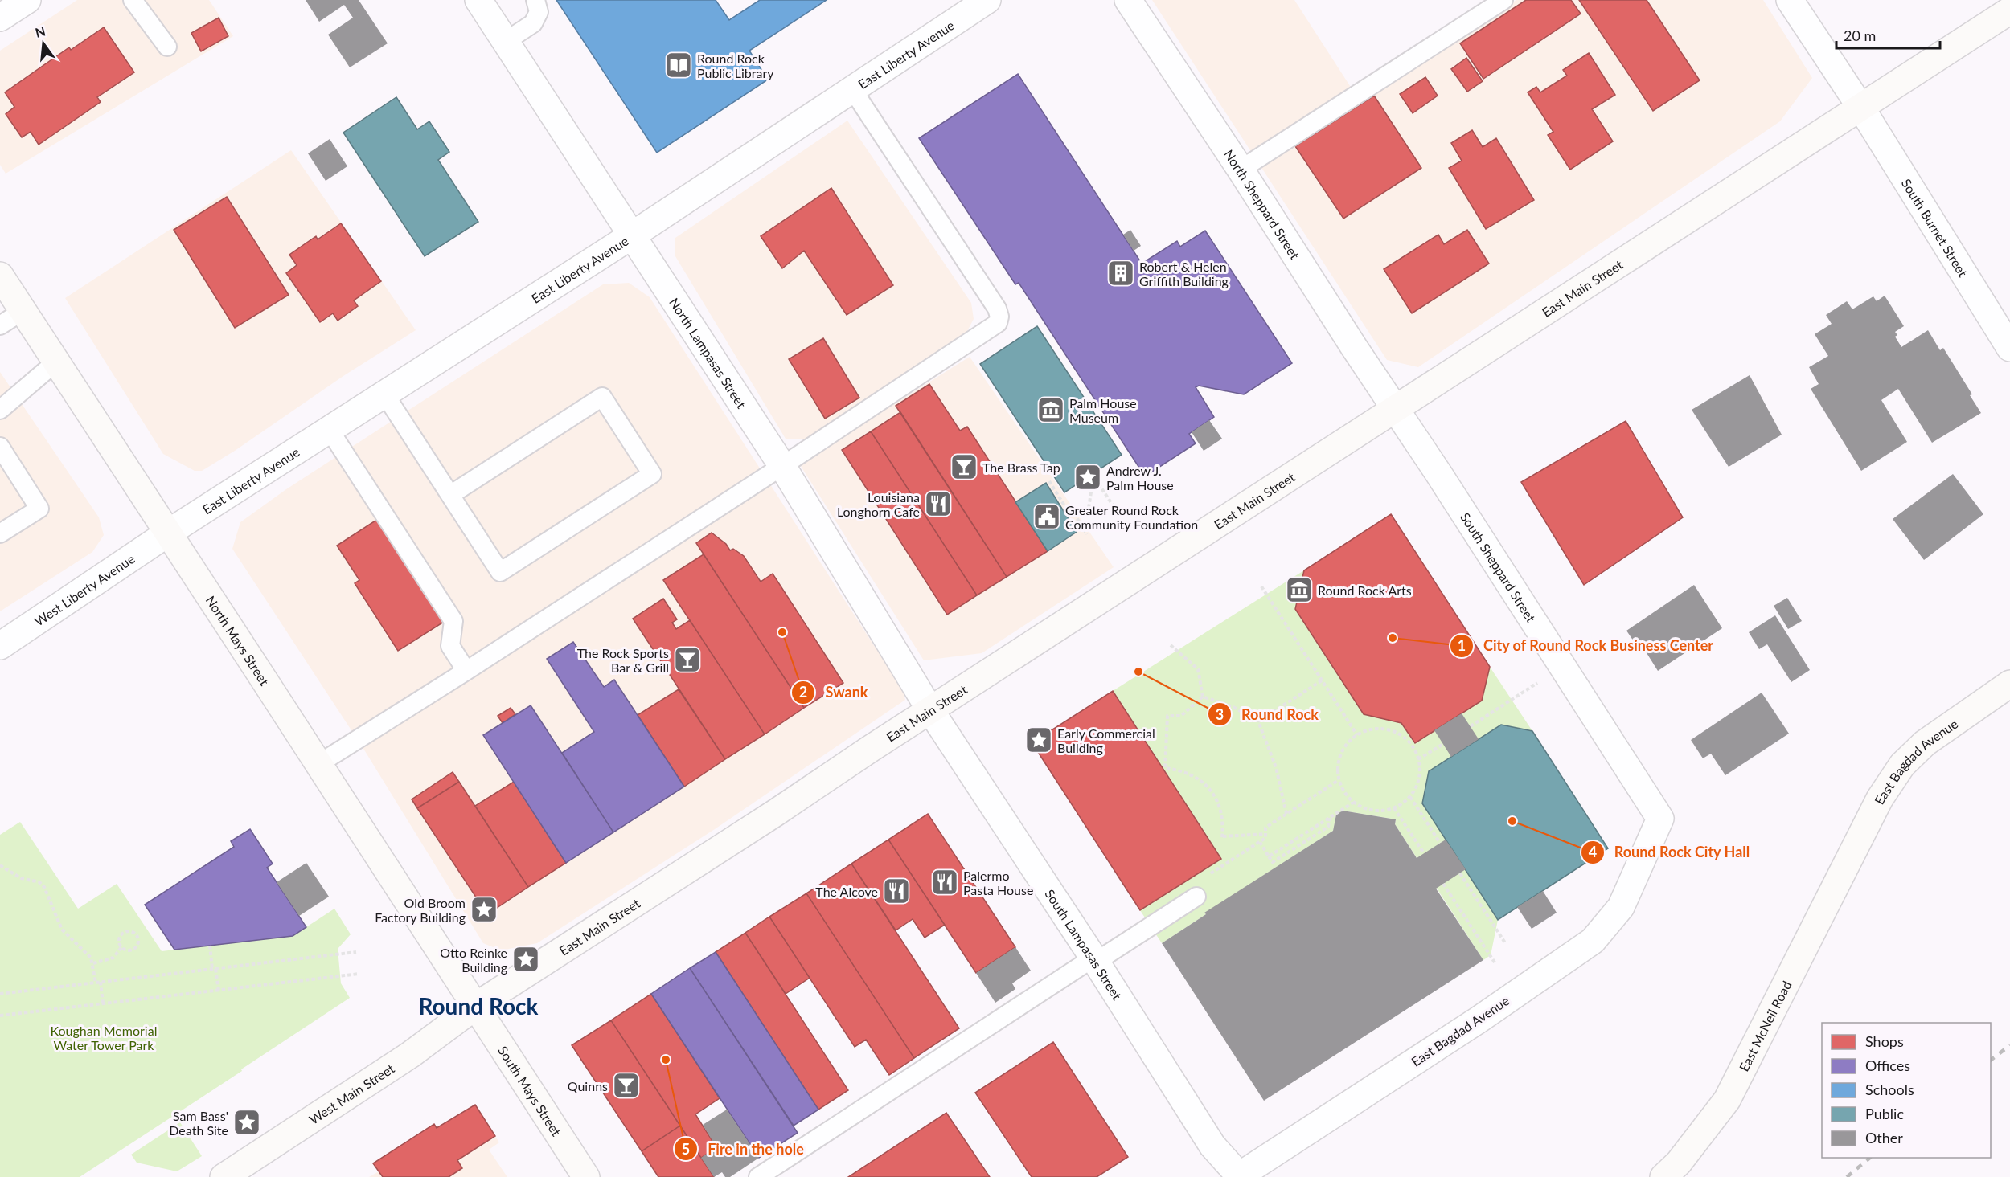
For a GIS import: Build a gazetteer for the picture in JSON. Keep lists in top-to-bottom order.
{
  "streets": {
    "street": [
      "East Liberty Avenue",
      "North Sheppard Street",
      "South Burnet Street",
      "East Main Street",
      "North Lampasas Street",
      "South Sheppard Street",
      "West Liberty Avenue",
      "North Mays Street",
      "East Bagdad Avenue",
      "South Lampasas Street",
      "East McNeil Road",
      "South Mays Street",
      "West Main Street"
    ]
  },
  "crossings": [
    ["East Liberty Avenue", "North Lampasas Street"],
    ["East Liberty Avenue", "West Liberty Avenue"],
    ["East Liberty Avenue", "North Mays Street"],
    ["North Sheppard Street", "East Main Street"],
    ["North Sheppard Street", "South Sheppard Street"],
    ["South Burnet Street", "East Main Street"],
    ["East Main Street", "North Lampasas Street"],
    ["East Main Street", "South Sheppard Street"],
    ["East Main Street", "North Mays Street"],
    ["East Main Street", "South Lampasas Street"],
    ["East Main Street", "South Mays Street"],
    ["East Main Street", "West Main Street"],
    ["North Lampasas Street", "South Lampasas Street"],
    ["South Sheppard Street", "East Bagdad Avenue"],
    ["West Liberty Avenue", "North Mays Street"],
    ["North Mays Street", "South Mays Street"],
    ["North Mays Street", "West Main Street"],
    ["East Bagdad Avenue", "South Lampasas Street"],
    ["East Bagdad Avenue", "East McNeil Road"],
    ["South Mays Street", "West Main Street"]
  ],
  "districts": ["Round Rock"],
  "parks": ["Koughan Memorial Water Tower Park"],
  "places": {
    "library": ["Round Rock Public Library"],
    "building": ["Robert & Helen Griffith Building"],
    "museum": ["Palm House Museum", "Round Rock Arts"],
    "bar": ["The Brass Tap", "The Rock Sports Bar & Grill", "Quinns"],
    "place": [
      "Andrew J. Palm House",
      "Early Commercial Building",
      "Old Broom Factory Building",
      "Otto Reinke Building",
      "Sam Bass' Death Site"
    ],
    "restaurant": ["Louisiana Longhorn Cafe", "Palermo Pasta House", "The Alcove"],
    "public building": ["Greater Round Rock Community Foundation"],
    "other": [
      "Swank",
      "City of Round Rock Business Center",
      "Round Rock",
      "Round Rock City Hall",
      "Fire in the hole"
    ]
  },
  "legend": [
    "Shops",
    "Offices",
    "Schools",
    "Public",
    "Other"
  ],
  "scale_bar": "20 m",
  "north": "top"
}
